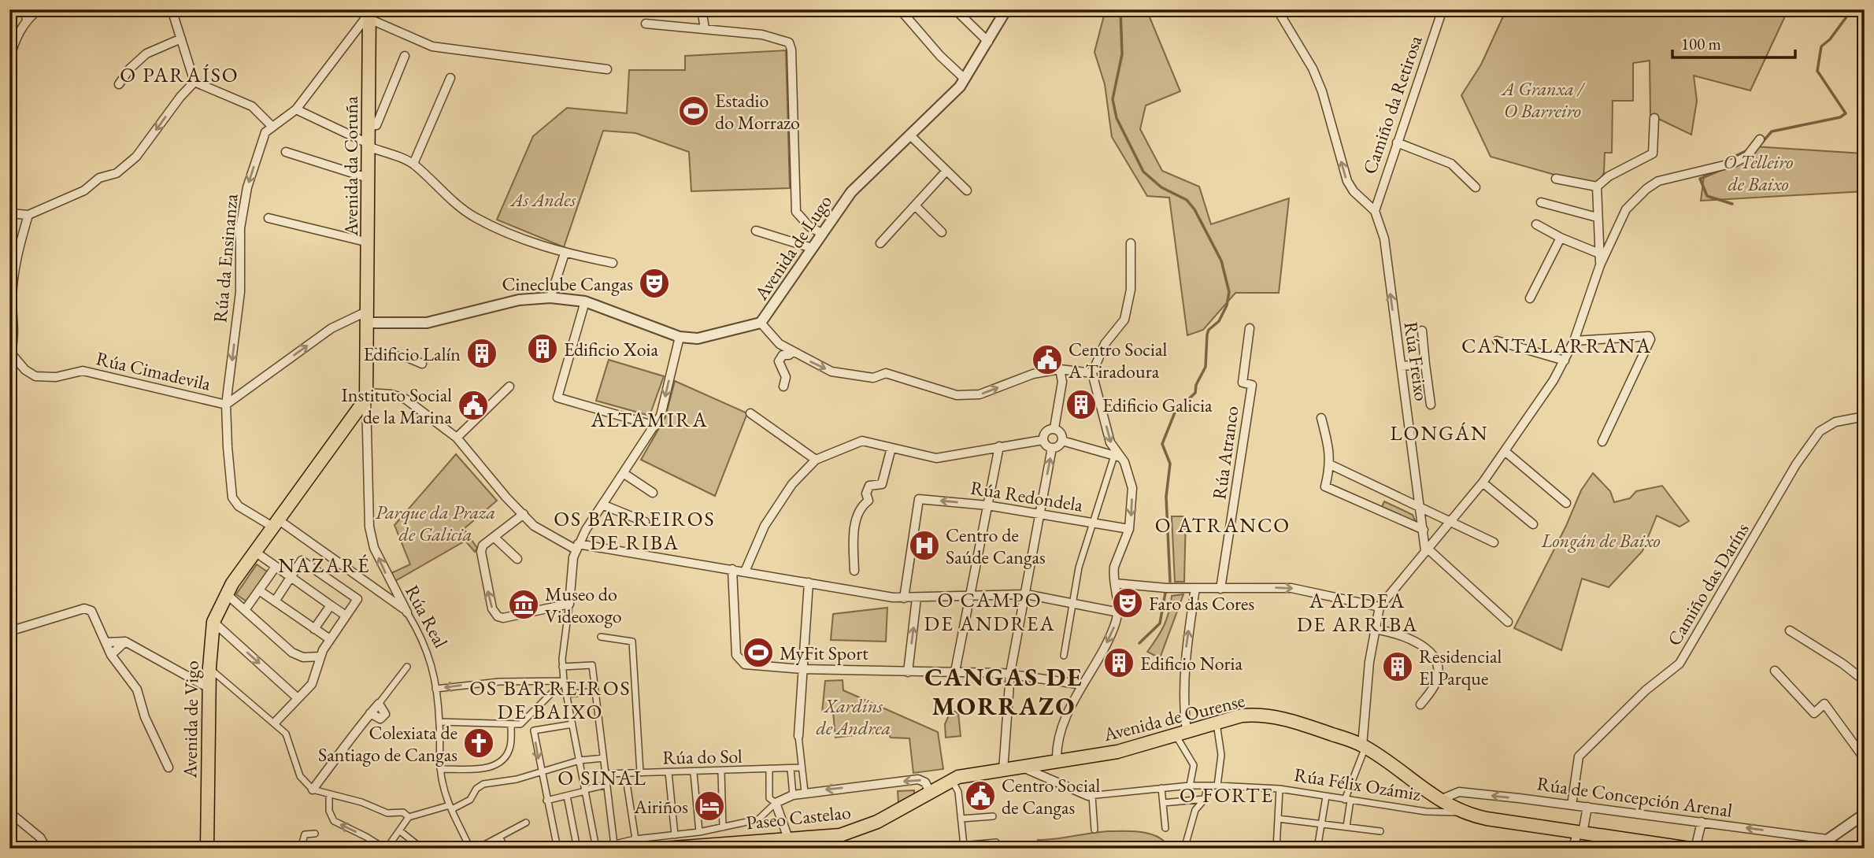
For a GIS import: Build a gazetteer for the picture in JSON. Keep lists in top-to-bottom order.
{
  "streets": {
    "main road": [
      "Avenida da Coruña",
      "Avenida de Ourense",
      "Avenida de Vigo",
      "Paseo Castelao"
    ],
    "street": [
      "Camiño da Retirosa",
      "Avenida de Lugo",
      "Rúa da Ensinanza",
      "Rúa Freixo",
      "Rúa Cimadevila",
      "Rúa Atranco",
      "Rúa Redondela",
      "Camiño das Daríns",
      "Rúa Real",
      "Rúa do Sol",
      "Rúa Félix Ozámiz",
      "Rúa de Concepción Arenal"
    ]
  },
  "crossings": [
    ["Camiño da Retirosa", "Rúa Freixo"],
    ["Avenida da Coruña", "Avenida de Lugo"],
    ["Avenida da Coruña", "Rúa da Ensinanza"],
    ["Avenida da Coruña", "Rúa Real"],
    ["Avenida da Coruña", "Avenida de Vigo"],
    ["Rúa da Ensinanza", "Rúa Cimadevila"],
    ["Rúa da Ensinanza", "Rúa Real"],
    ["Rúa da Ensinanza", "Avenida de Vigo"],
    ["Camiño das Daríns", "Rúa de Concepción Arenal"],
    ["Rúa Real", "Avenida de Vigo"],
    ["Avenida de Ourense", "Rúa Félix Ozámiz"],
    ["Avenida de Ourense", "Rúa de Concepción Arenal"],
    ["Avenida de Ourense", "Paseo Castelao"]
  ],
  "one_way": [
    "Rúa da Ensinanza",
    "Rúa Freixo",
    "Rúa Real",
    "Rúa de Concepción Arenal"
  ],
  "districts": [
    "O PARAÍSO",
    "CANTALARRANA",
    "ALTAMIRA",
    "LONGÁN",
    "OS BARREIROS DE RIBA",
    "O ATRANCO",
    "NAZARÉ",
    "O CAMPO DE ANDREA",
    "A ALDEA DE ARRIBA",
    "CANGAS DE MORRAZO",
    "OS BARREIROS DE BAIXO",
    "O SINAL",
    "O FORTE"
  ],
  "parks": [
    "A Granxa / O Barreiro",
    "O Telleiro de Baixo",
    "As Andes",
    "Parque da Praza de Galicia",
    "Longán de Baixo",
    "Xardíns de Andrea"
  ],
  "places": {
    "sports": ["Estadio do Morrazo", "MyFit Sport"],
    "theatre": ["Cineclube Cangas", "Faro das Cores"],
    "building": [
      "Edificio Xoia",
      "Edificio Lalín",
      "Edificio Galicia",
      "Edificio Noria",
      "Residencial El Parque"
    ],
    "public building": ["Centro Social A Tiradoura", "Instituto Social de la Marina", "Centro Social de Cangas"],
    "hospital": ["Centro de Saúde Cangas"],
    "museum": ["Museo do Videoxogo"],
    "church": ["Colexiata de Santiago de Cangas"],
    "hotel": ["Airiños"]
  },
  "scale_bar": "100 m"
}
